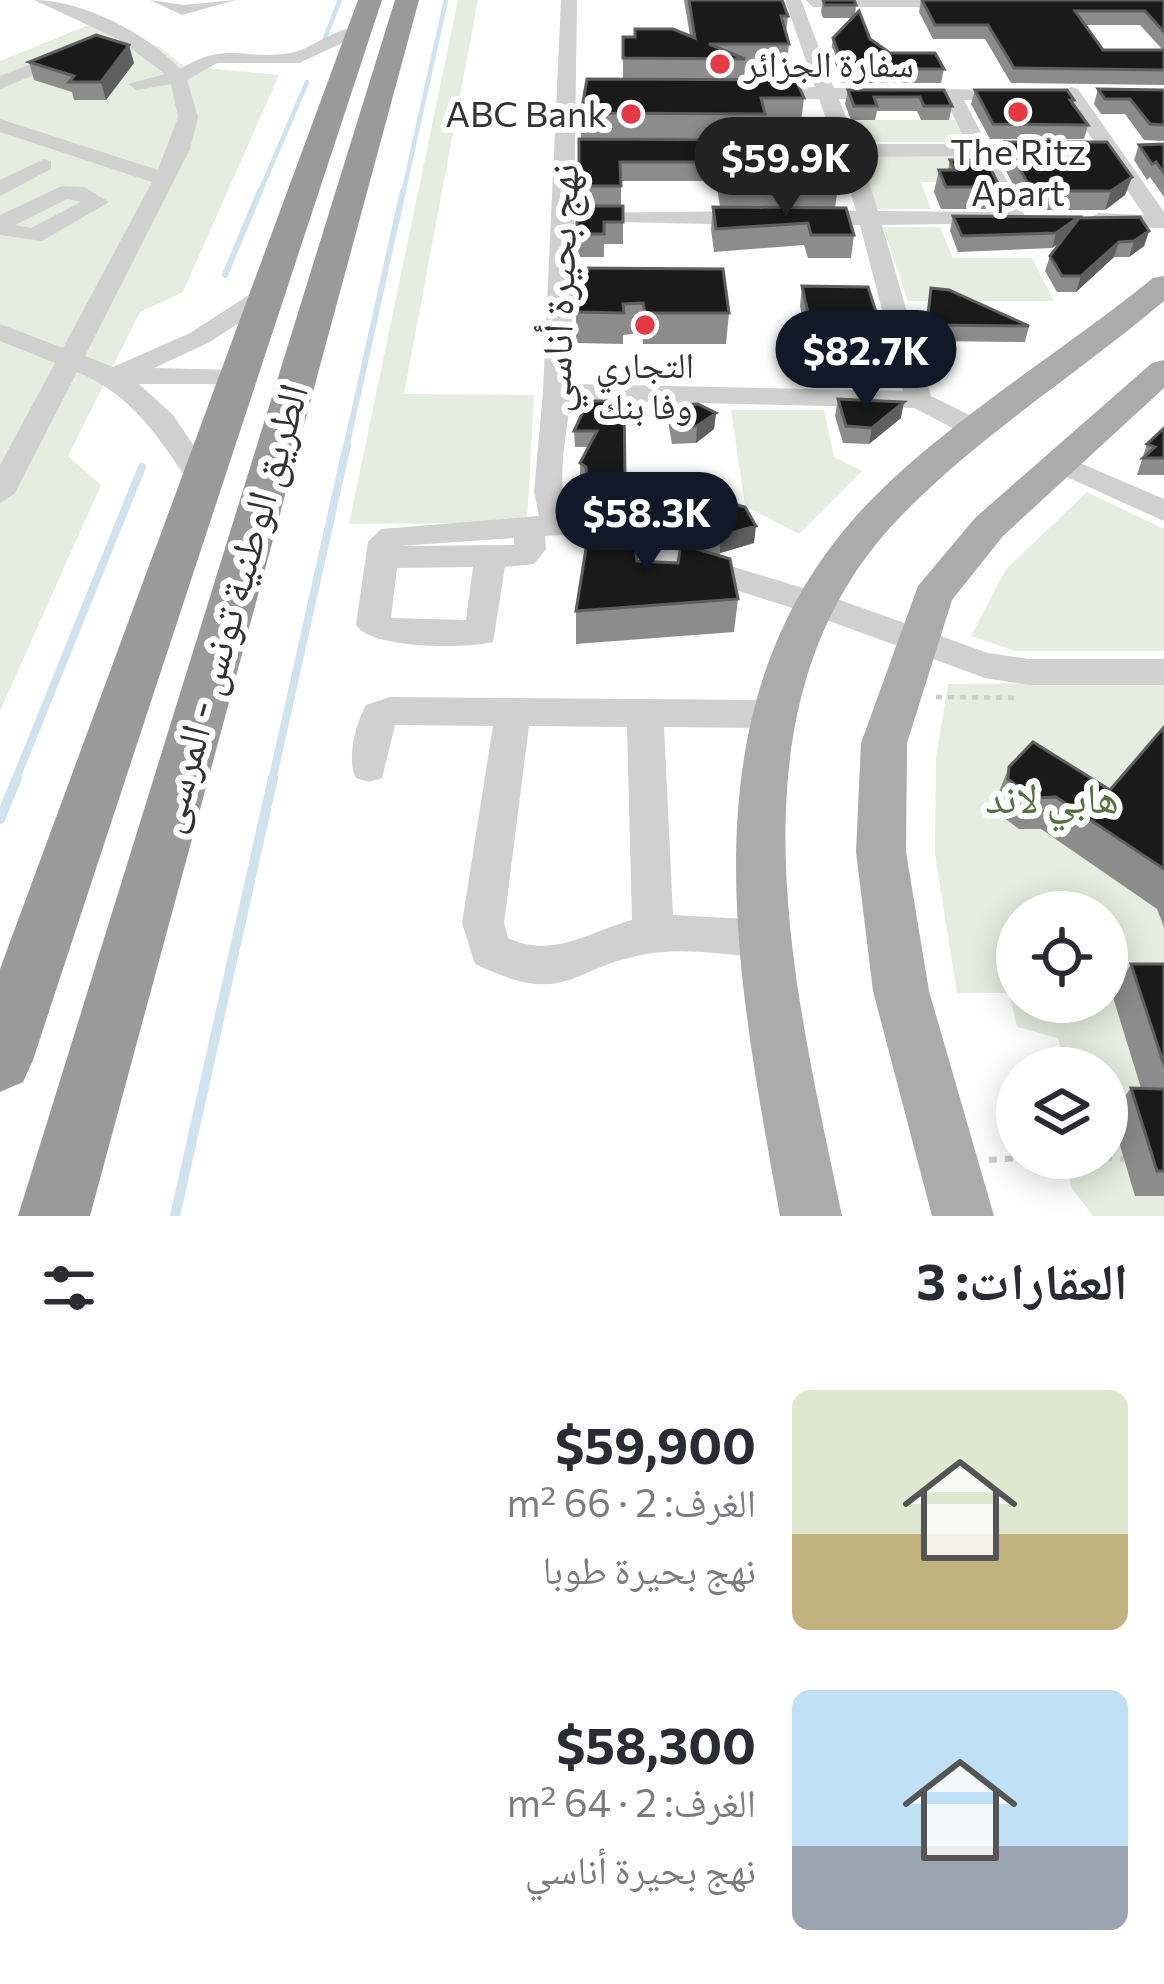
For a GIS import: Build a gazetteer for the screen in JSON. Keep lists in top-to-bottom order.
{
  "streets": {
    "highway": ["الطريق الوطنية تونس - المرسى"],
    "street": ["نهج بحيرة أناسي"]
  },
  "parks": ["هابي لاند"],
  "places": [
    "سفارة الجزائر",
    "The Ritz Apart",
    "ABC Bank",
    "التجاري وفا بنك"
  ],
  "page": {
    "price": ["$59.9K", "$82.7K", "$58.3K"],
    "heading": "العقارات: 3",
    "list": [
      {
        "name": "$59,900",
        "note": "الغرف: 2 · 66 m² · نهج بحيرة طوبا"
      },
      {
        "name": "$58,300",
        "note": "الغرف: 2 · 64 m² · نهج بحيرة أناسي"
      }
    ]
  }
}
